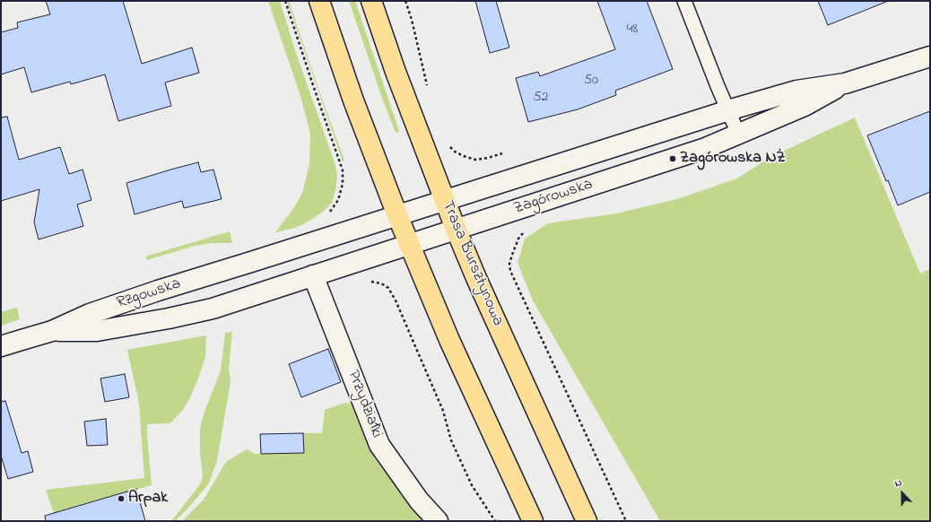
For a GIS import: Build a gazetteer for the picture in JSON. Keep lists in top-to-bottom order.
{
  "streets": {
    "main road": ["Trasa Bursztynowa"],
    "street": ["Zagórowska", "Rzgowska", "Przydziałki"]
  },
  "crossings": [
    ["Zagórowska", "Trasa Bursztynowa"],
    ["Zagórowska", "Rzgowska"],
    ["Zagórowska", "Przydziałki"]
  ],
  "places": ["Zagórowska NŻ", "Arpak"],
  "house_numbers": ["48", "50", "52"],
  "north": "top"
}
